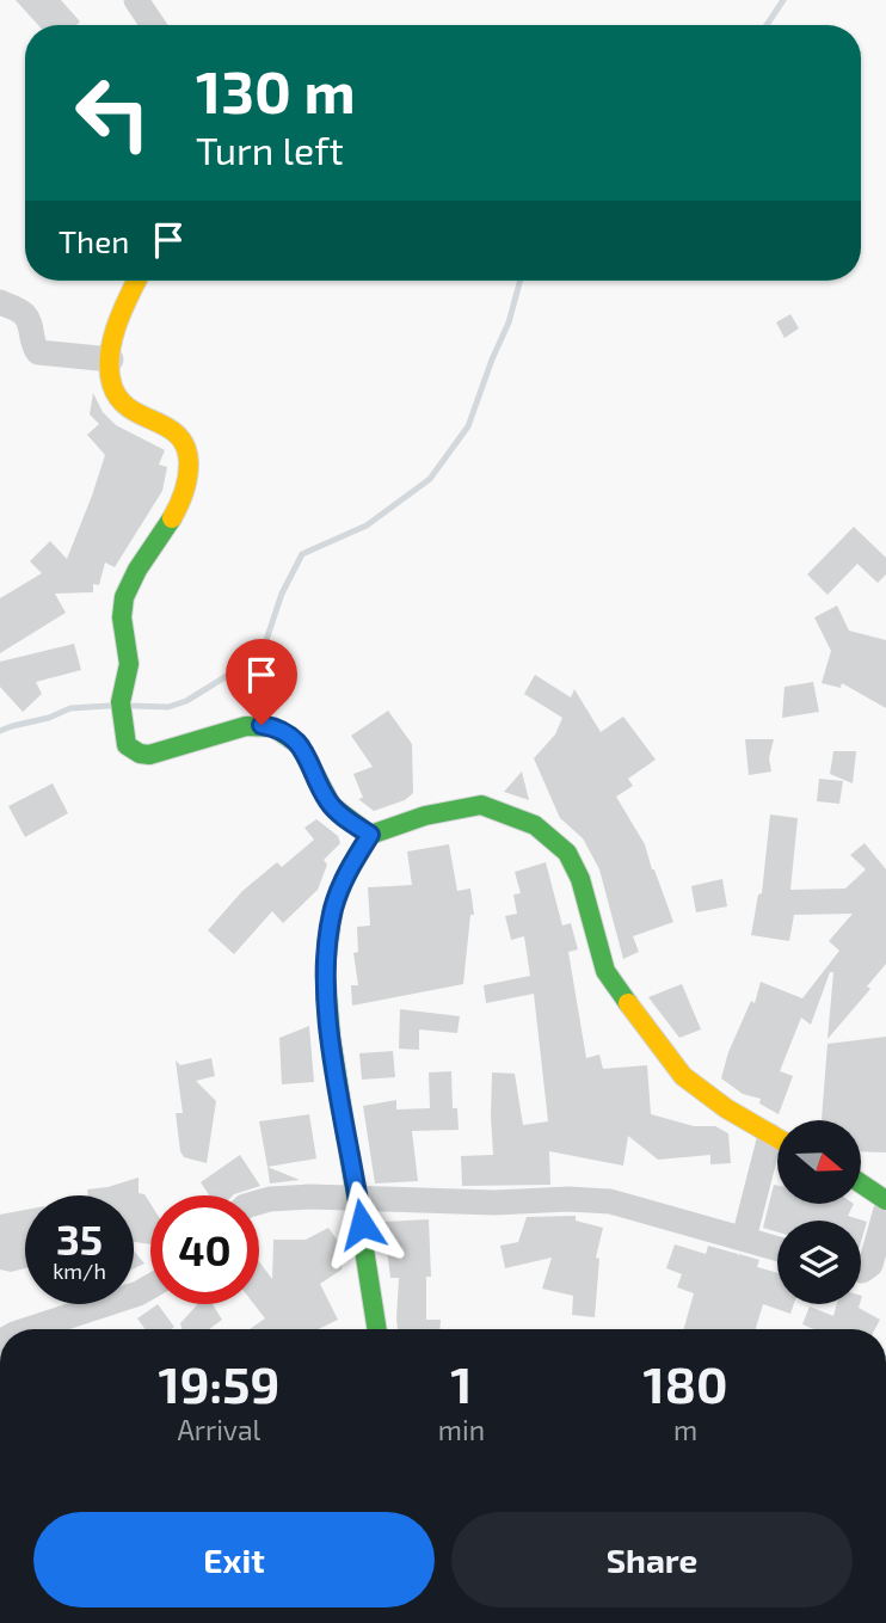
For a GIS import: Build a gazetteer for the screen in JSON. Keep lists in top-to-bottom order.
{
  "north": "right",
  "page": {
    "turn": ["130 m", "Turn left"],
    "then": "Then",
    "speed": "35 km/h",
    "limit": "40",
    "eta": [
      "19:59",
      "Arrival",
      "1",
      "min",
      "180",
      "m"
    ],
    "buttons": ["Exit", "Share"]
  }
}
